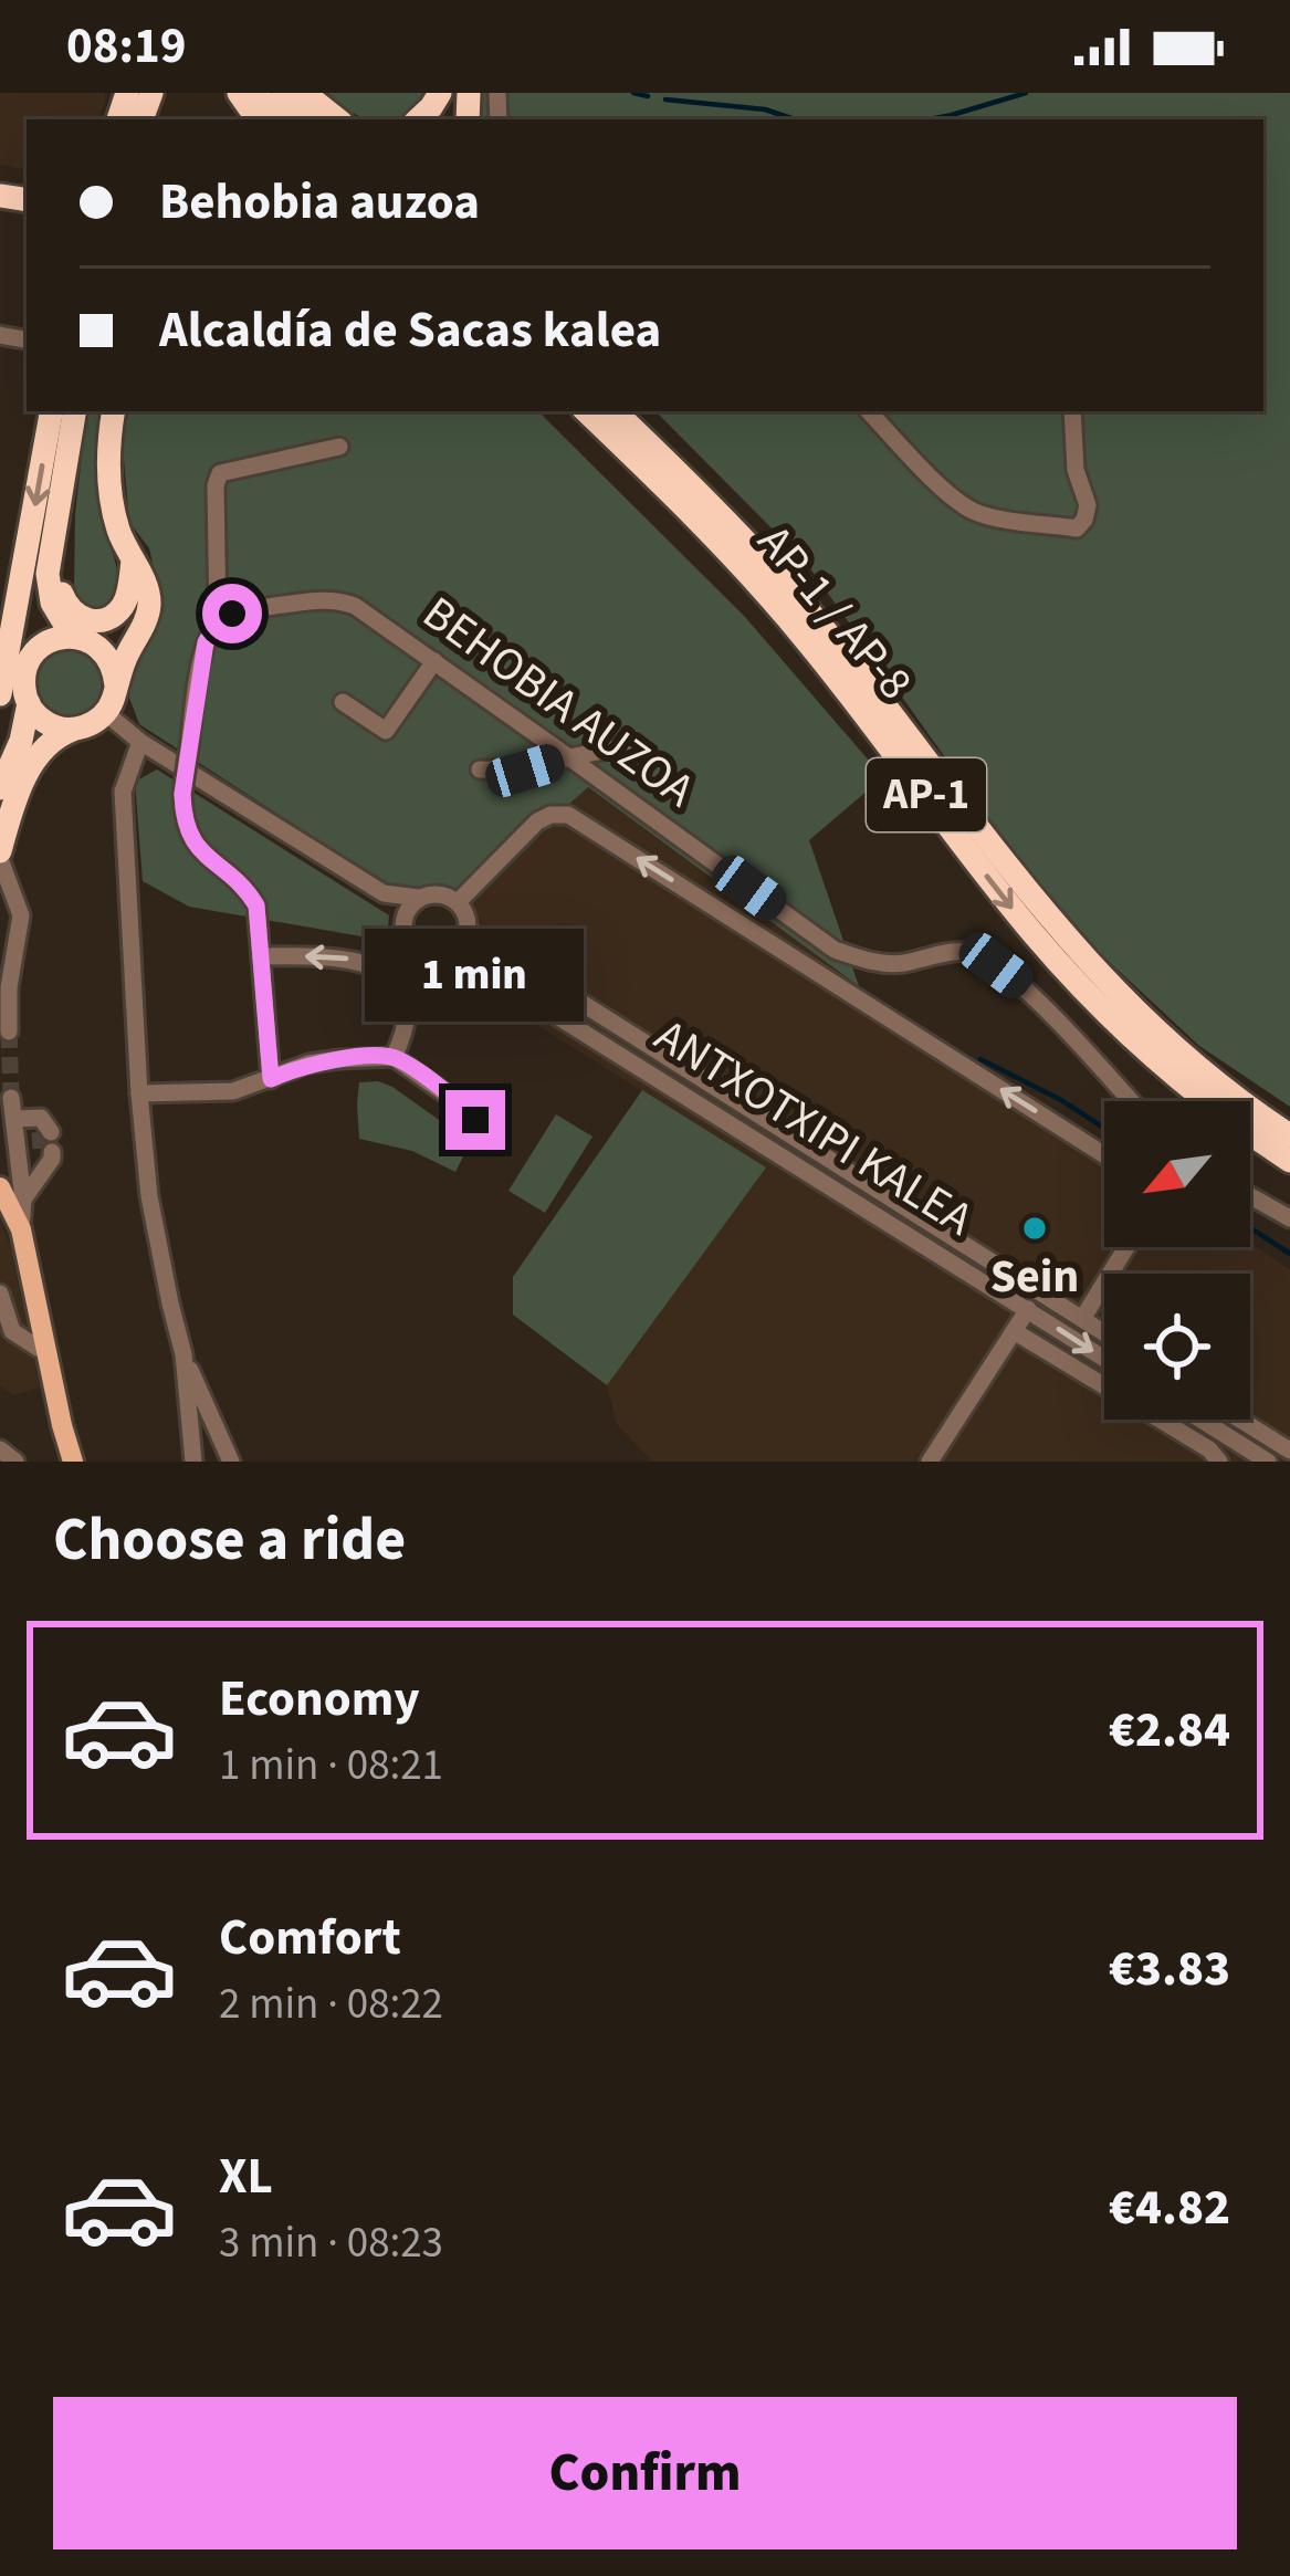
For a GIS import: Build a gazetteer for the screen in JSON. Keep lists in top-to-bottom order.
{
  "streets": {
    "highway": ["AP-1 / AP-8", "AP-1"],
    "street": ["BEHOBIA AUZOA", "ANTXOTXIPI KALEA"]
  },
  "places": ["Sein"],
  "north": "bottom left",
  "page": {
    "status": "08:19",
    "banner": ["Behobia auzoa", "Alcaldía de Sacas kalea"],
    "bubble": "1 min",
    "heading": "Choose a ride",
    "list": [
      {
        "name": "Economy",
        "note": "1 min · 08:21",
        "value": "€2.84"
      },
      {
        "name": "Comfort",
        "note": "2 min · 08:22",
        "value": "€3.83"
      },
      {
        "name": "XL",
        "note": "3 min · 08:23",
        "value": "€4.82"
      }
    ],
    "buttons": "Confirm"
  }
}
